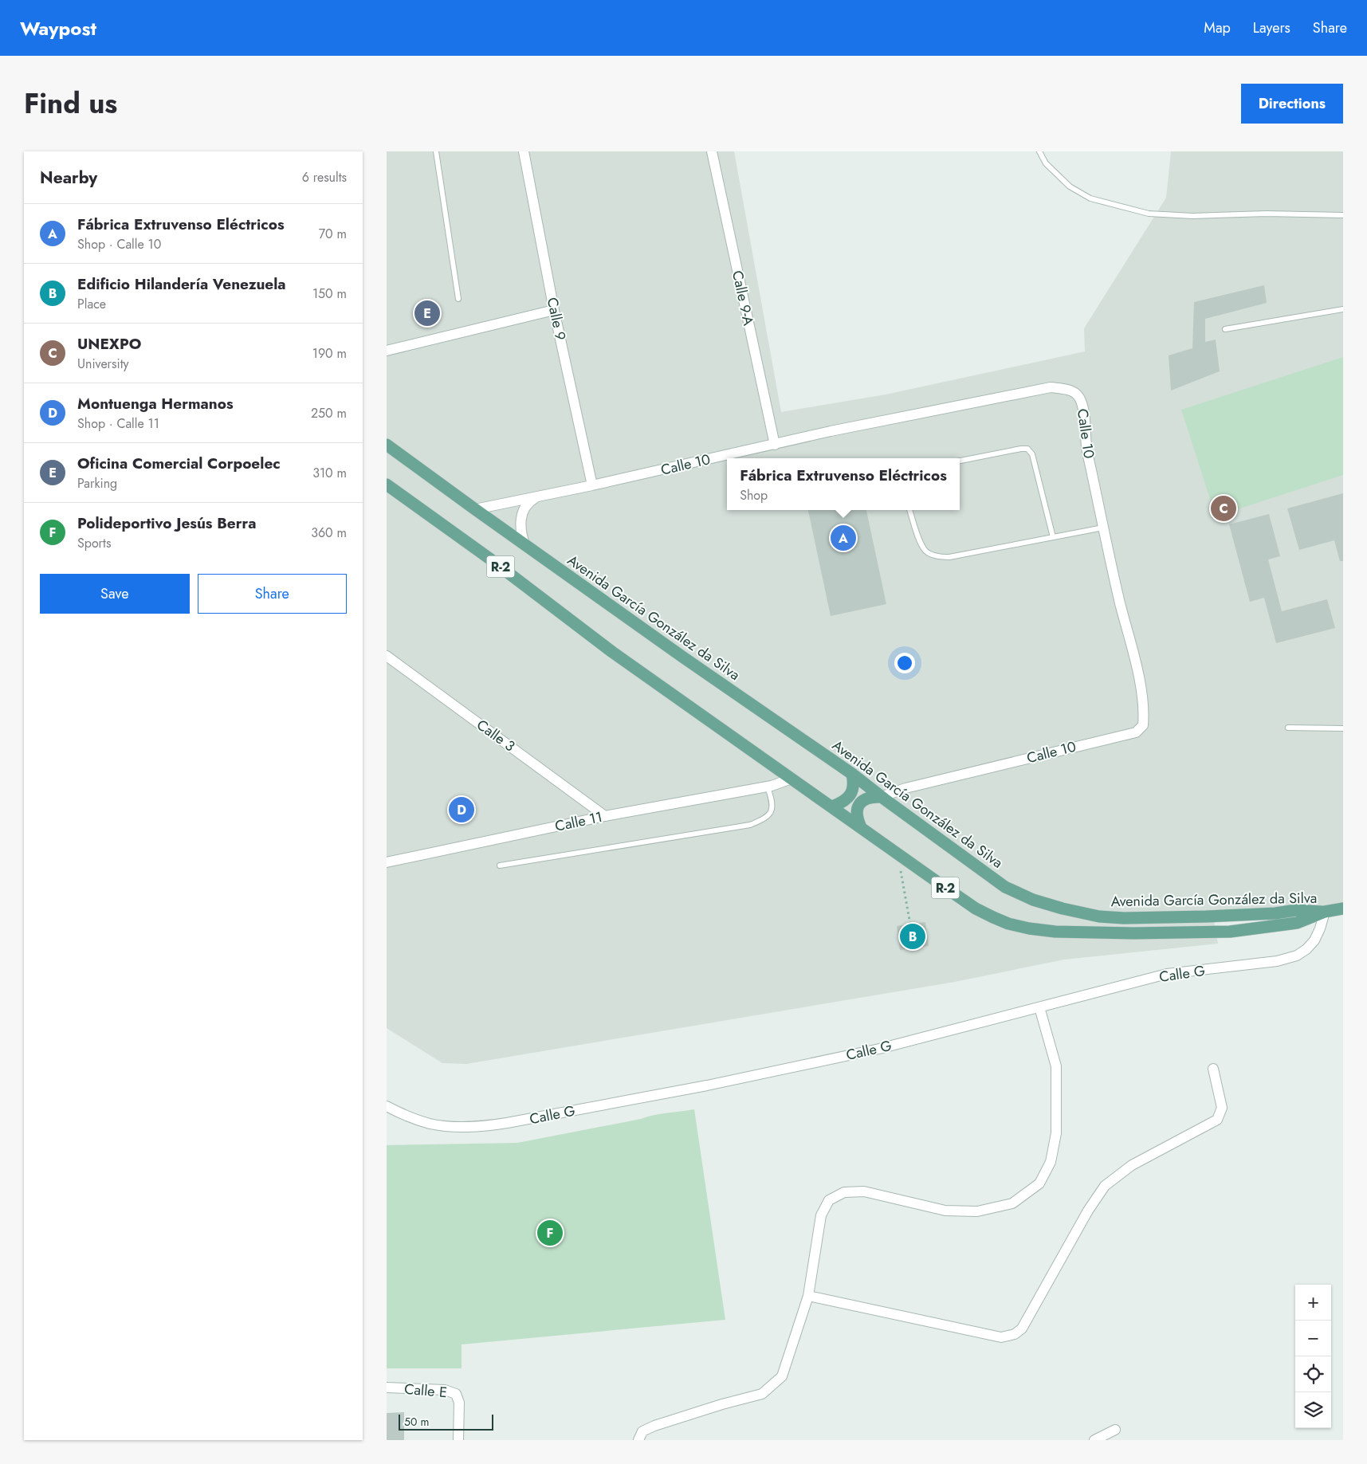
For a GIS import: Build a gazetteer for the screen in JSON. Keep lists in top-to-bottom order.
{
  "streets": {
    "main road": ["R-2", "Avenida García González da Silva"],
    "street": [
      "Calle 9-A",
      "Calle 9",
      "Calle 10",
      "Calle 3",
      "Calle 11",
      "Calle G",
      "Calle E"
    ]
  },
  "crossings": [
    ["Calle 9-A", "Calle 10"],
    ["Calle 9", "Calle 10"],
    ["Calle 10", "Avenida García González da Silva"],
    ["R-2", "Avenida García González da Silva"],
    ["R-2", "Calle G"],
    ["Avenida García González da Silva", "Calle 11"],
    ["Avenida García González da Silva", "Calle G"],
    ["Calle 3", "Calle 11"]
  ],
  "scale_bar": "50 m",
  "page": {
    "header": "Waypost",
    "nav": ["Map", "Layers", "Share"],
    "title": "Find us",
    "buttons": [
      "Directions",
      ["Save", "Share"]
    ],
    "heading": ["Nearby", "6 results"],
    "list": [
      {
        "mark": "A",
        "name": "Fábrica Extruvenso Eléctricos",
        "note": "Shop · Calle 10",
        "value": "70 m"
      },
      {
        "mark": "B",
        "name": "Edificio Hilandería Venezuela",
        "note": "Place",
        "value": "150 m"
      },
      {
        "mark": "C",
        "name": "UNEXPO",
        "note": "University",
        "value": "190 m"
      },
      {
        "mark": "D",
        "name": "Montuenga Hermanos",
        "note": "Shop · Calle 11",
        "value": "250 m"
      },
      {
        "mark": "E",
        "name": "Oficina Comercial Corpoelec",
        "note": "Parking",
        "value": "310 m"
      },
      {
        "mark": "F",
        "name": "Polideportivo Jesús Berra",
        "note": "Sports",
        "value": "360 m"
      }
    ],
    "pins": [
      "E",
      "C",
      "A",
      "D",
      "B",
      "F"
    ],
    "popup": ["Fábrica Extruvenso Eléctricos", "Shop"],
    "map_buttons": ["+", "−"],
    "scale": "50 m"
  }
}
